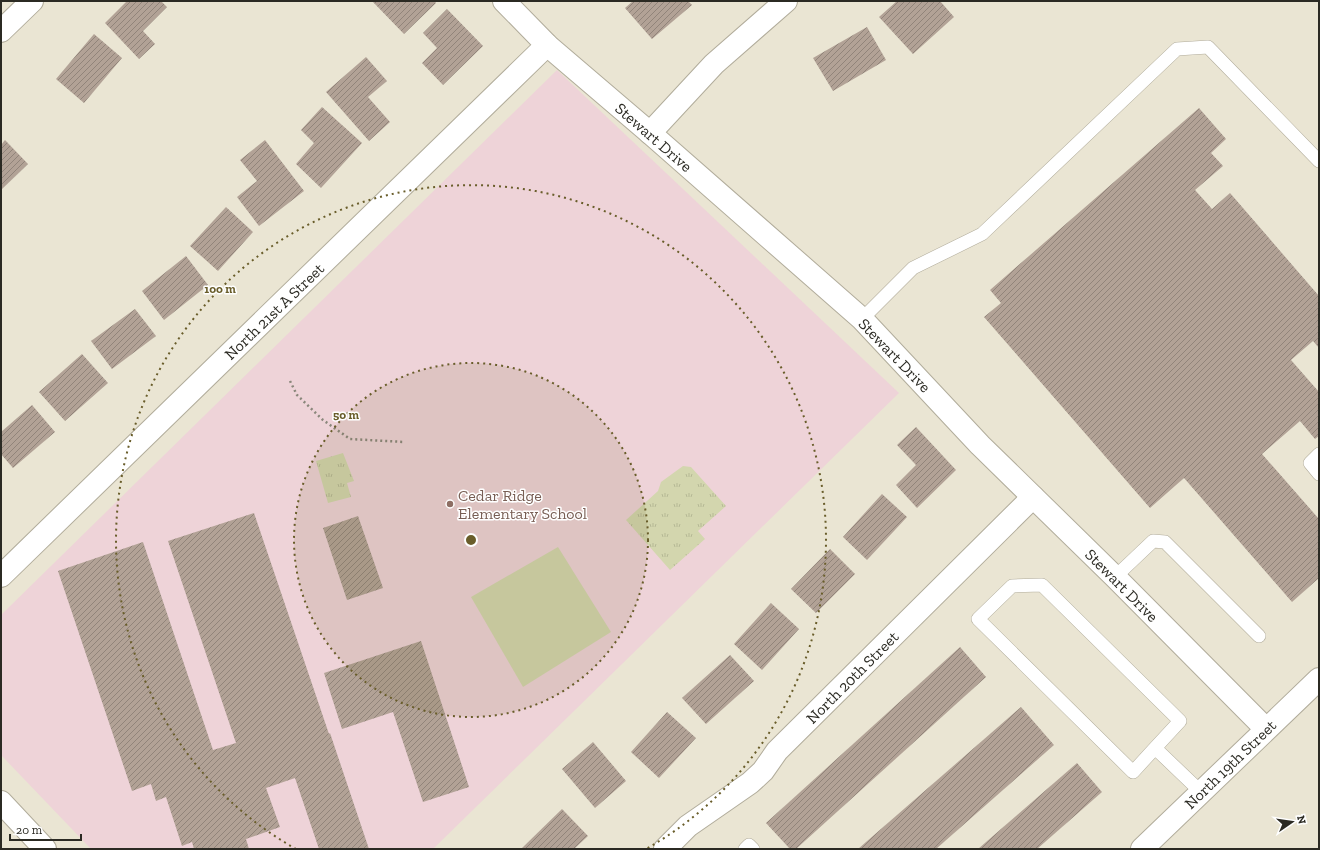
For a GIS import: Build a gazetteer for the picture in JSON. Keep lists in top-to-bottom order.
{
  "streets": {
    "street": [
      "Stewart Drive",
      "North 21st A Street",
      "North 20th Street",
      "North 19th Street"
    ]
  },
  "crossings": [
    ["Stewart Drive", "North 21st A Street"],
    ["Stewart Drive", "North 20th Street"],
    ["Stewart Drive", "North 19th Street"]
  ],
  "places": ["Cedar Ridge Elementary School"],
  "scale_bar": "20 m",
  "north": "right",
  "rings": ["100 m", "50 m"]
}
